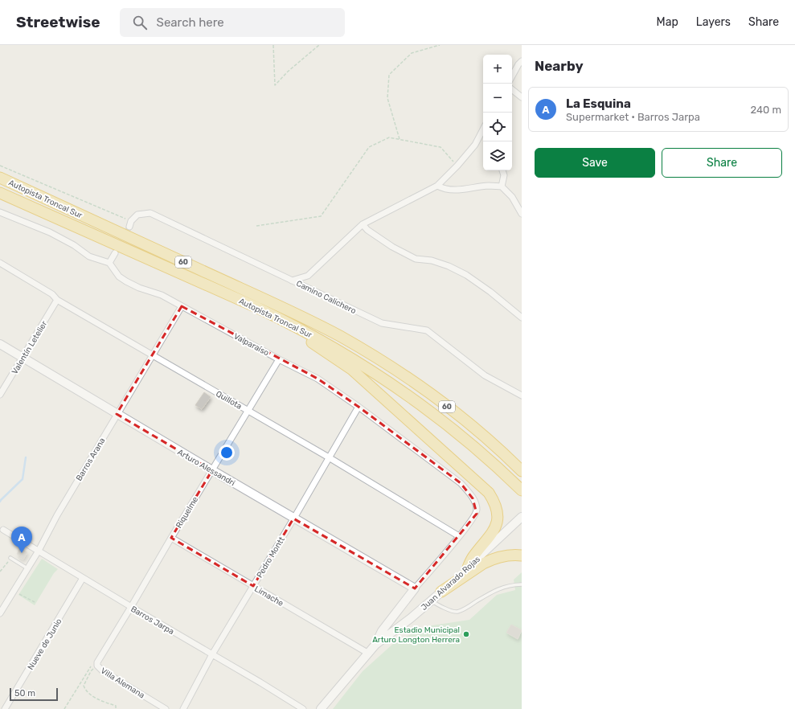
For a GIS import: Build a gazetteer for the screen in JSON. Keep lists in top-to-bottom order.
{
  "streets": {
    "highway": ["Autopista Troncal Sur", "60"],
    "main road": ["Arturo Alessandri", "Juan Alvarado Rojas"],
    "street": [
      "Camino Calichero",
      "Valparaíso",
      "Valentín Letelier",
      "Quillota",
      "Barros Arana",
      "Riquelme",
      "Pedro Montt",
      "Limache",
      "Barros Jarpa",
      "Nueve de Junio",
      "Villa Alemana"
    ]
  },
  "crossings": [
    ["Valparaíso", "Barros Arana"],
    ["Valparaíso", "Riquelme"],
    ["Valparaíso", "Pedro Montt"],
    ["Valparaíso", "Juan Alvarado Rojas"],
    ["Valentín Letelier", "Quillota"],
    ["Valentín Letelier", "Arturo Alessandri"],
    ["Quillota", "Barros Arana"],
    ["Quillota", "Riquelme"],
    ["Quillota", "Pedro Montt"],
    ["Quillota", "Juan Alvarado Rojas"],
    ["Barros Arana", "Arturo Alessandri"],
    ["Barros Arana", "Barros Jarpa"],
    ["Arturo Alessandri", "Riquelme"],
    ["Arturo Alessandri", "Pedro Montt"],
    ["Arturo Alessandri", "Juan Alvarado Rojas"],
    ["Riquelme", "Limache"],
    ["Riquelme", "Barros Jarpa"],
    ["Riquelme", "Villa Alemana"],
    ["Pedro Montt", "Limache"],
    ["Pedro Montt", "Barros Jarpa"],
    ["Juan Alvarado Rojas", "Limache"],
    ["Barros Jarpa", "Nueve de Junio"]
  ],
  "places": ["Estadio Municipal Arturo Longton Herrera"],
  "scale_bar": "50 m",
  "page": {
    "header": "Streetwise",
    "search": "Search here",
    "nav": ["Map", "Layers", "Share"],
    "heading": "Nearby",
    "map_buttons": ["+", "−"],
    "list": [
      {
        "mark": "A",
        "name": "La Esquina",
        "note": "Supermarket · Barros Jarpa",
        "value": "240 m"
      }
    ],
    "buttons": ["Save", "Share"],
    "pins": "A",
    "scale": "50 m"
  }
}
